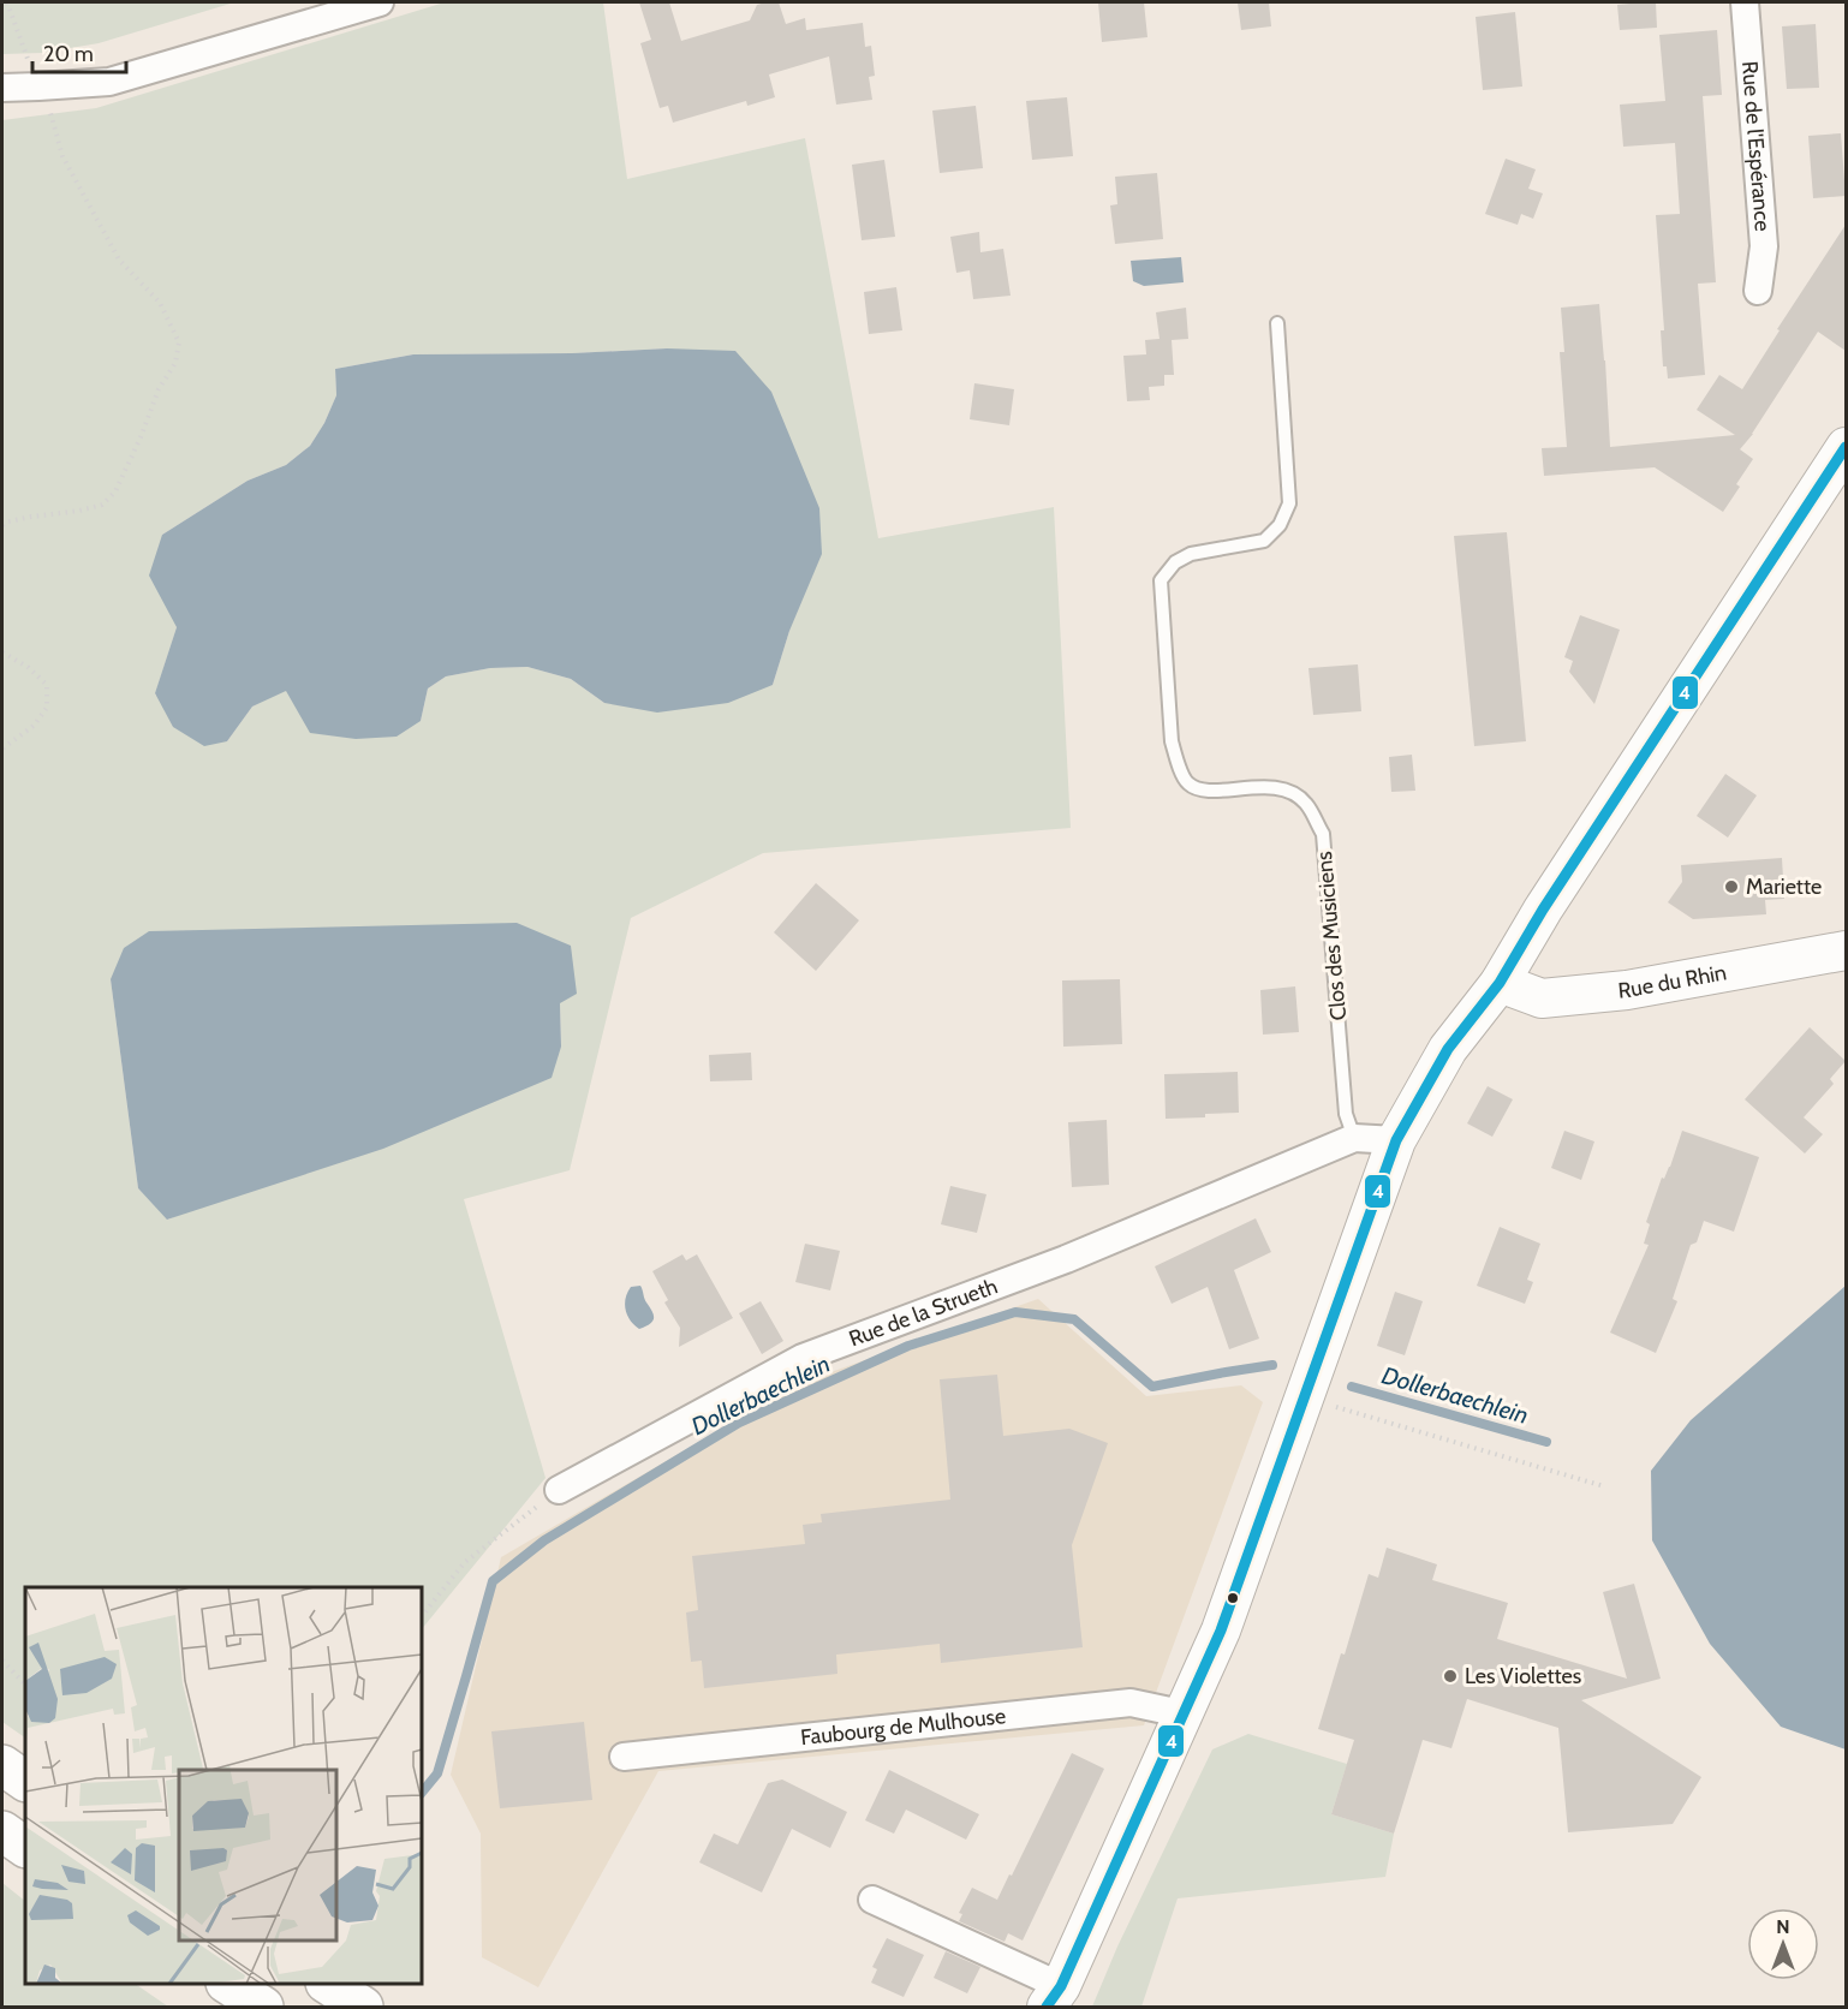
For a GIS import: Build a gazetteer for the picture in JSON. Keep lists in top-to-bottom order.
{
  "streets": {
    "main road": ["Rue du Rhin"],
    "street": ["Rue de l'Espérance", "Rue de la Strueth", "Faubourg de Mulhouse"],
    "lane": ["Clos des Musiciens"]
  },
  "crossings": [
    ["Clos des Musiciens", "Rue de la Strueth"]
  ],
  "water": ["Dollerbaechlein"],
  "places": ["Mariette", "Les Violettes"],
  "lines": ["transit line 4"],
  "scale_bar": "20 m",
  "north": "top"
}
